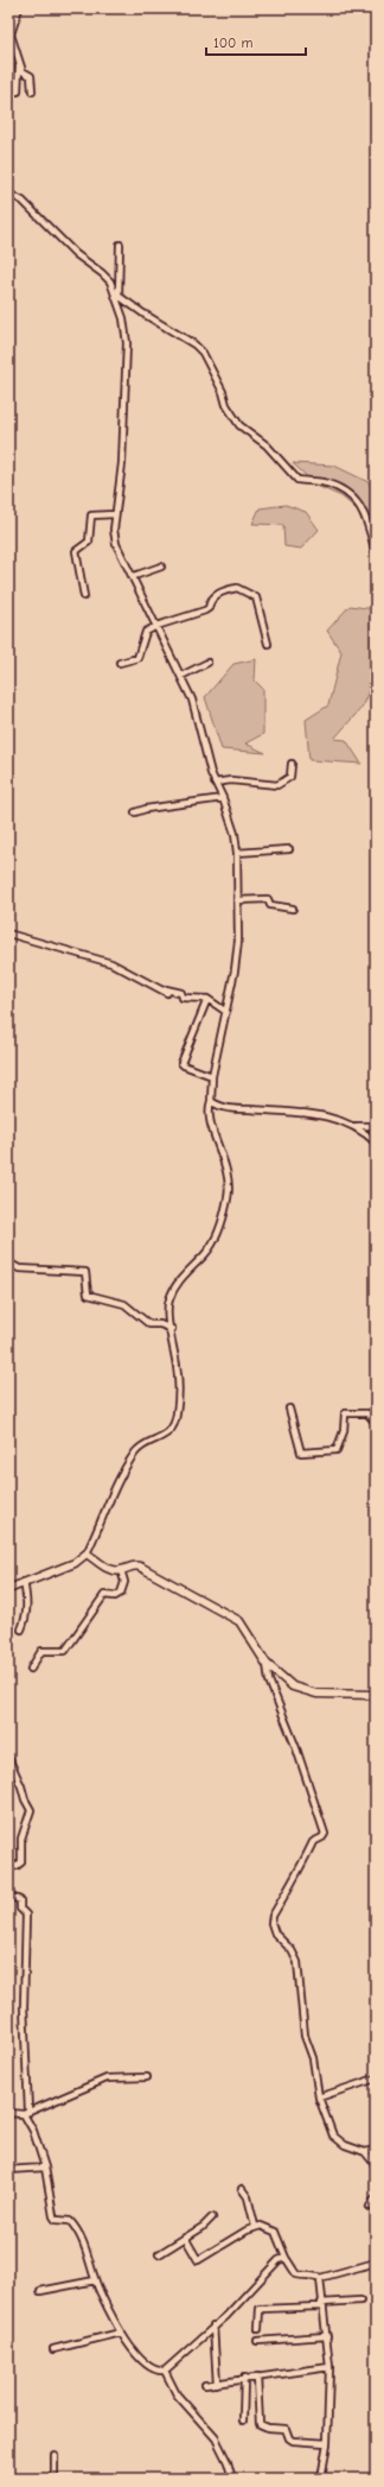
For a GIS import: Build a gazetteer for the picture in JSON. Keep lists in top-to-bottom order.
{
  "scale_bar": "100 m"
}
